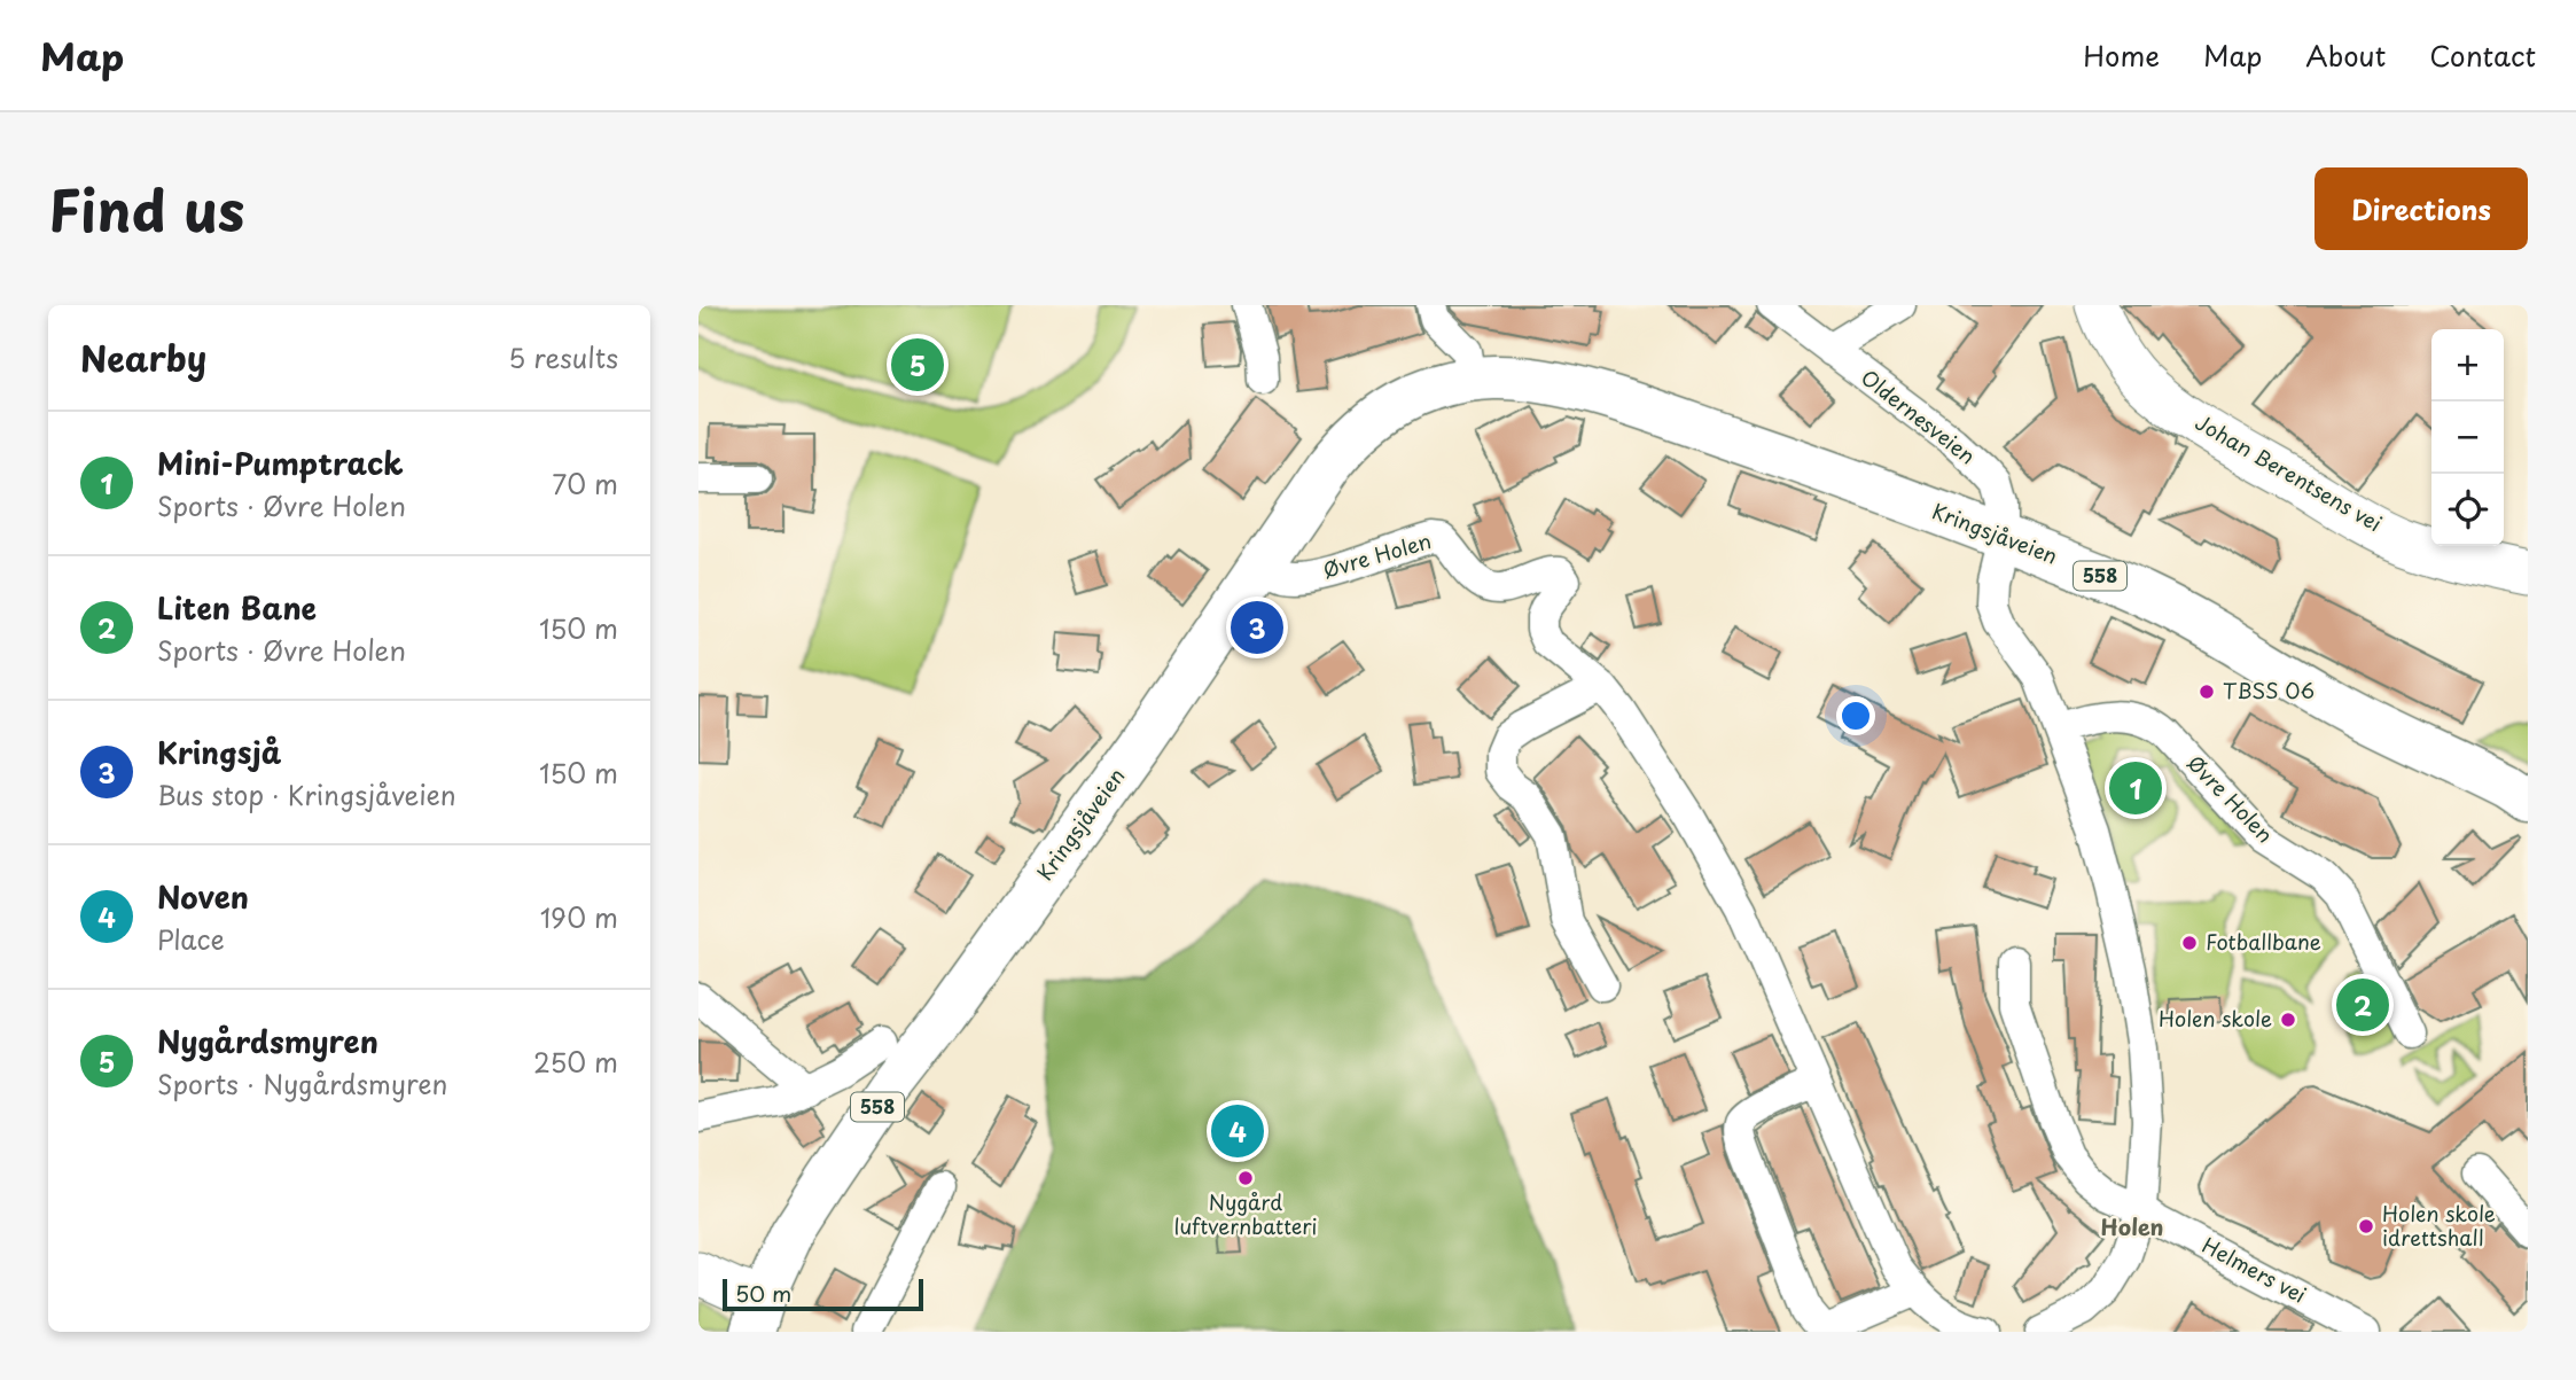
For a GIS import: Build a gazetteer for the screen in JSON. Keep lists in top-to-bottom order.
{
  "streets": {
    "main road": ["Kringsjåveien", "558"],
    "street": [
      "Oldernesveien",
      "Johan Berentsens vei",
      "Øvre Holen",
      "Helmers vei"
    ]
  },
  "crossings": [
    ["Oldernesveien", "Kringsjåveien"],
    ["Kringsjåveien", "Øvre Holen"]
  ],
  "districts": ["Holen"],
  "places": [
    "TBSS 06",
    "Fotballbane",
    "Holen skole",
    "Nygård luftvernbatteri",
    "Holen skole idrettshall"
  ],
  "scale_bar": "50 m",
  "page": {
    "header": "Map",
    "nav": [
      "Home",
      "Map",
      "About",
      "Contact"
    ],
    "title": "Find us",
    "buttons": "Directions",
    "heading": ["Nearby", "5 results"],
    "map_buttons": ["+", "−"],
    "pins": [
      "5",
      "3",
      "1",
      "2",
      "4"
    ],
    "list": [
      {
        "mark": "1",
        "name": "Mini-Pumptrack",
        "note": "Sports · Øvre Holen",
        "value": "70 m"
      },
      {
        "mark": "2",
        "name": "Liten Bane",
        "note": "Sports · Øvre Holen",
        "value": "150 m"
      },
      {
        "mark": "3",
        "name": "Kringsjå",
        "note": "Bus stop · Kringsjåveien",
        "value": "150 m"
      },
      {
        "mark": "4",
        "name": "Noven",
        "note": "Place",
        "value": "190 m"
      },
      {
        "mark": "5",
        "name": "Nygårdsmyren",
        "note": "Sports · Nygårdsmyren",
        "value": "250 m"
      }
    ],
    "scale": "50 m"
  }
}
